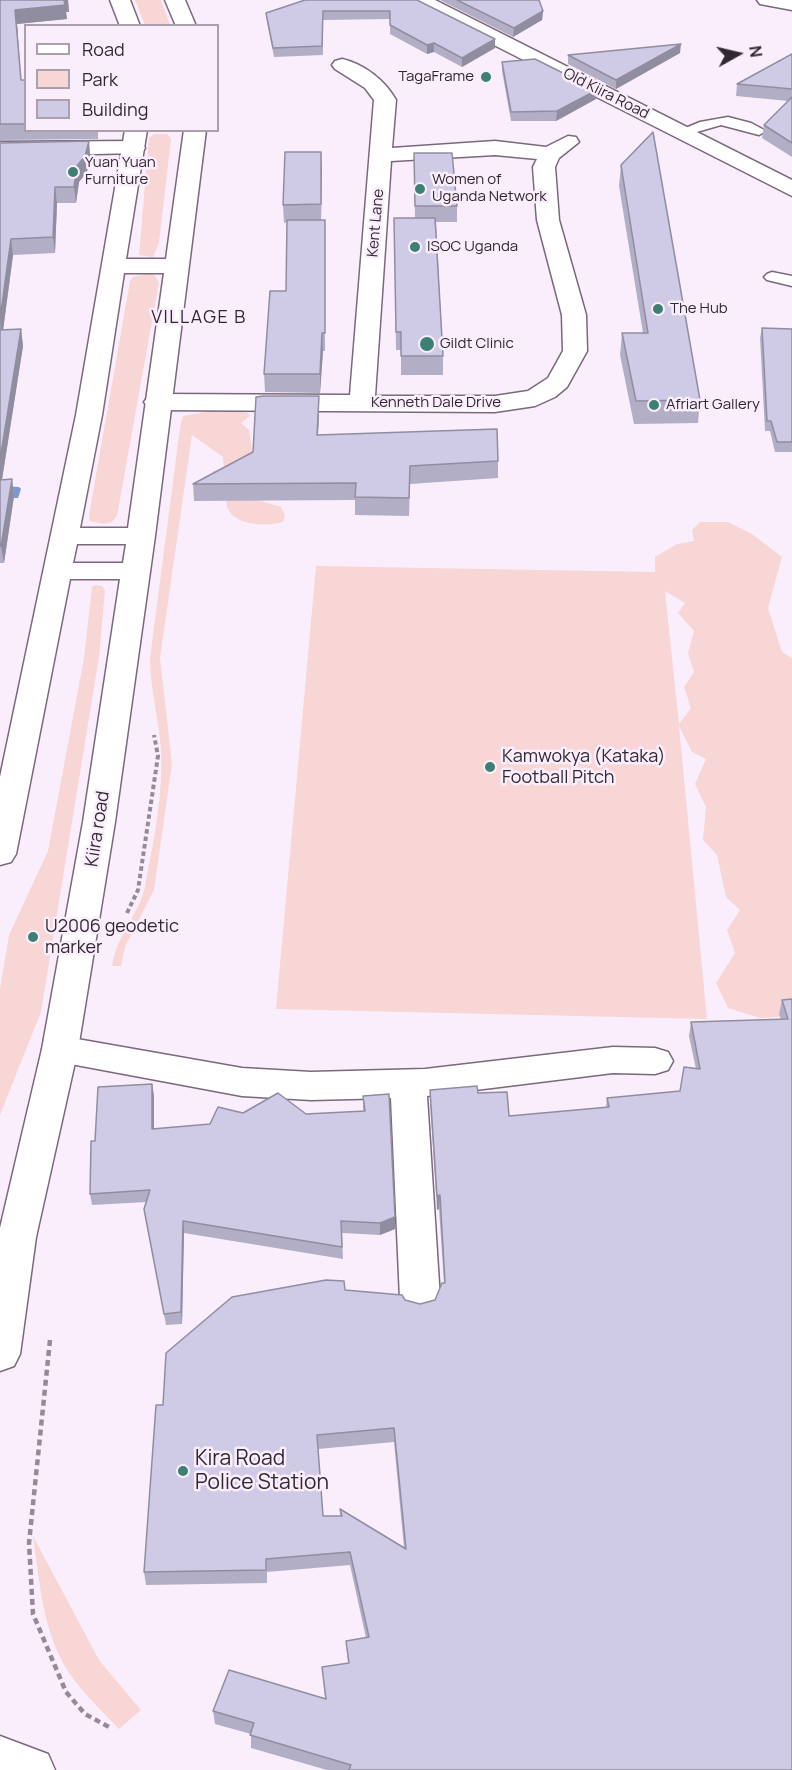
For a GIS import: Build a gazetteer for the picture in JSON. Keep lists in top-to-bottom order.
{
  "streets": {
    "street": [
      "Old Kiira Road",
      "Kent Lane",
      "Kenneth Dale Drive",
      "Kiira road"
    ]
  },
  "crossings": [
    ["Kent Lane", "Kenneth Dale Drive"],
    ["Kenneth Dale Drive", "Kiira road"]
  ],
  "districts": ["VILLAGE B"],
  "places": [
    "TagaFrame",
    "Yuan Yuan Furniture",
    "Women of Uganda Network",
    "ISOC Uganda",
    "The Hub",
    "Gildt Clinic",
    "Afriart Gallery",
    "Kamwokya (Kataka) Football Pitch",
    "U2006 geodetic marker",
    "Kira Road Police Station"
  ],
  "legend": ["Road", "Park", "Building"],
  "north": "right"
}
